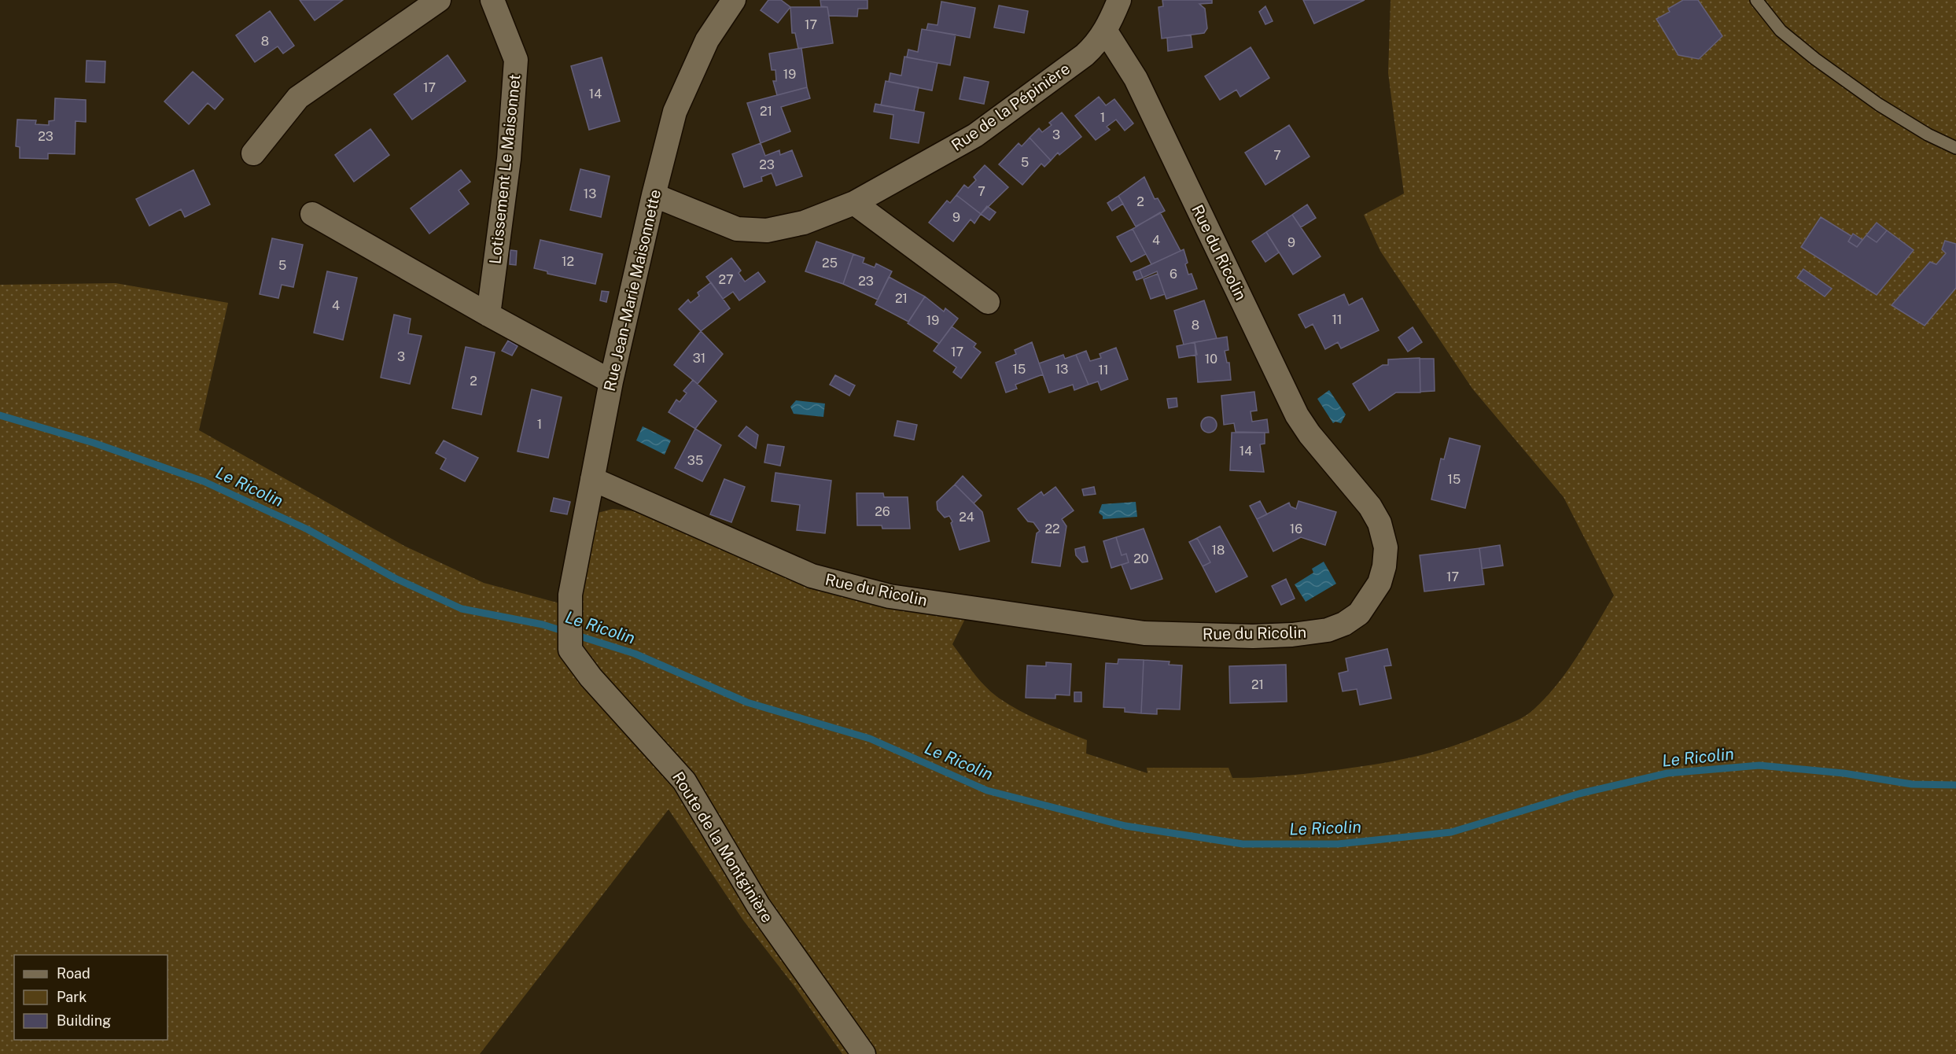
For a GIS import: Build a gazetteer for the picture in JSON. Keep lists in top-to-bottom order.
{
  "streets": {
    "street": [
      "Rue de la Pépinière",
      "Lotissement Le Maisonnet",
      "Rue du Ricolin",
      "Rue Jean-Marie Maisonnette",
      "Route de la Montginière"
    ]
  },
  "crossings": [
    ["Rue de la Pépinière", "Rue du Ricolin"],
    ["Rue de la Pépinière", "Rue Jean-Marie Maisonnette"],
    ["Rue du Ricolin", "Rue Jean-Marie Maisonnette"],
    ["Rue Jean-Marie Maisonnette", "Route de la Montginière"]
  ],
  "water": ["Le Ricolin"],
  "house_numbers": [
    "17",
    "8",
    "19",
    "17",
    "14",
    "21",
    "1",
    "3",
    "23",
    "7",
    "5",
    "23",
    "7",
    "13",
    "2",
    "9",
    "4",
    "9",
    "12",
    "25",
    "5",
    "6",
    "27",
    "23",
    "21",
    "4",
    "11",
    "19",
    "8",
    "17",
    "3",
    "31",
    "10",
    "15",
    "13",
    "11",
    "2",
    "1",
    "14",
    "35",
    "15",
    "26",
    "24",
    "22",
    "16",
    "18",
    "20",
    "17",
    "21"
  ],
  "legend": ["Road", "Park", "Building"]
}
